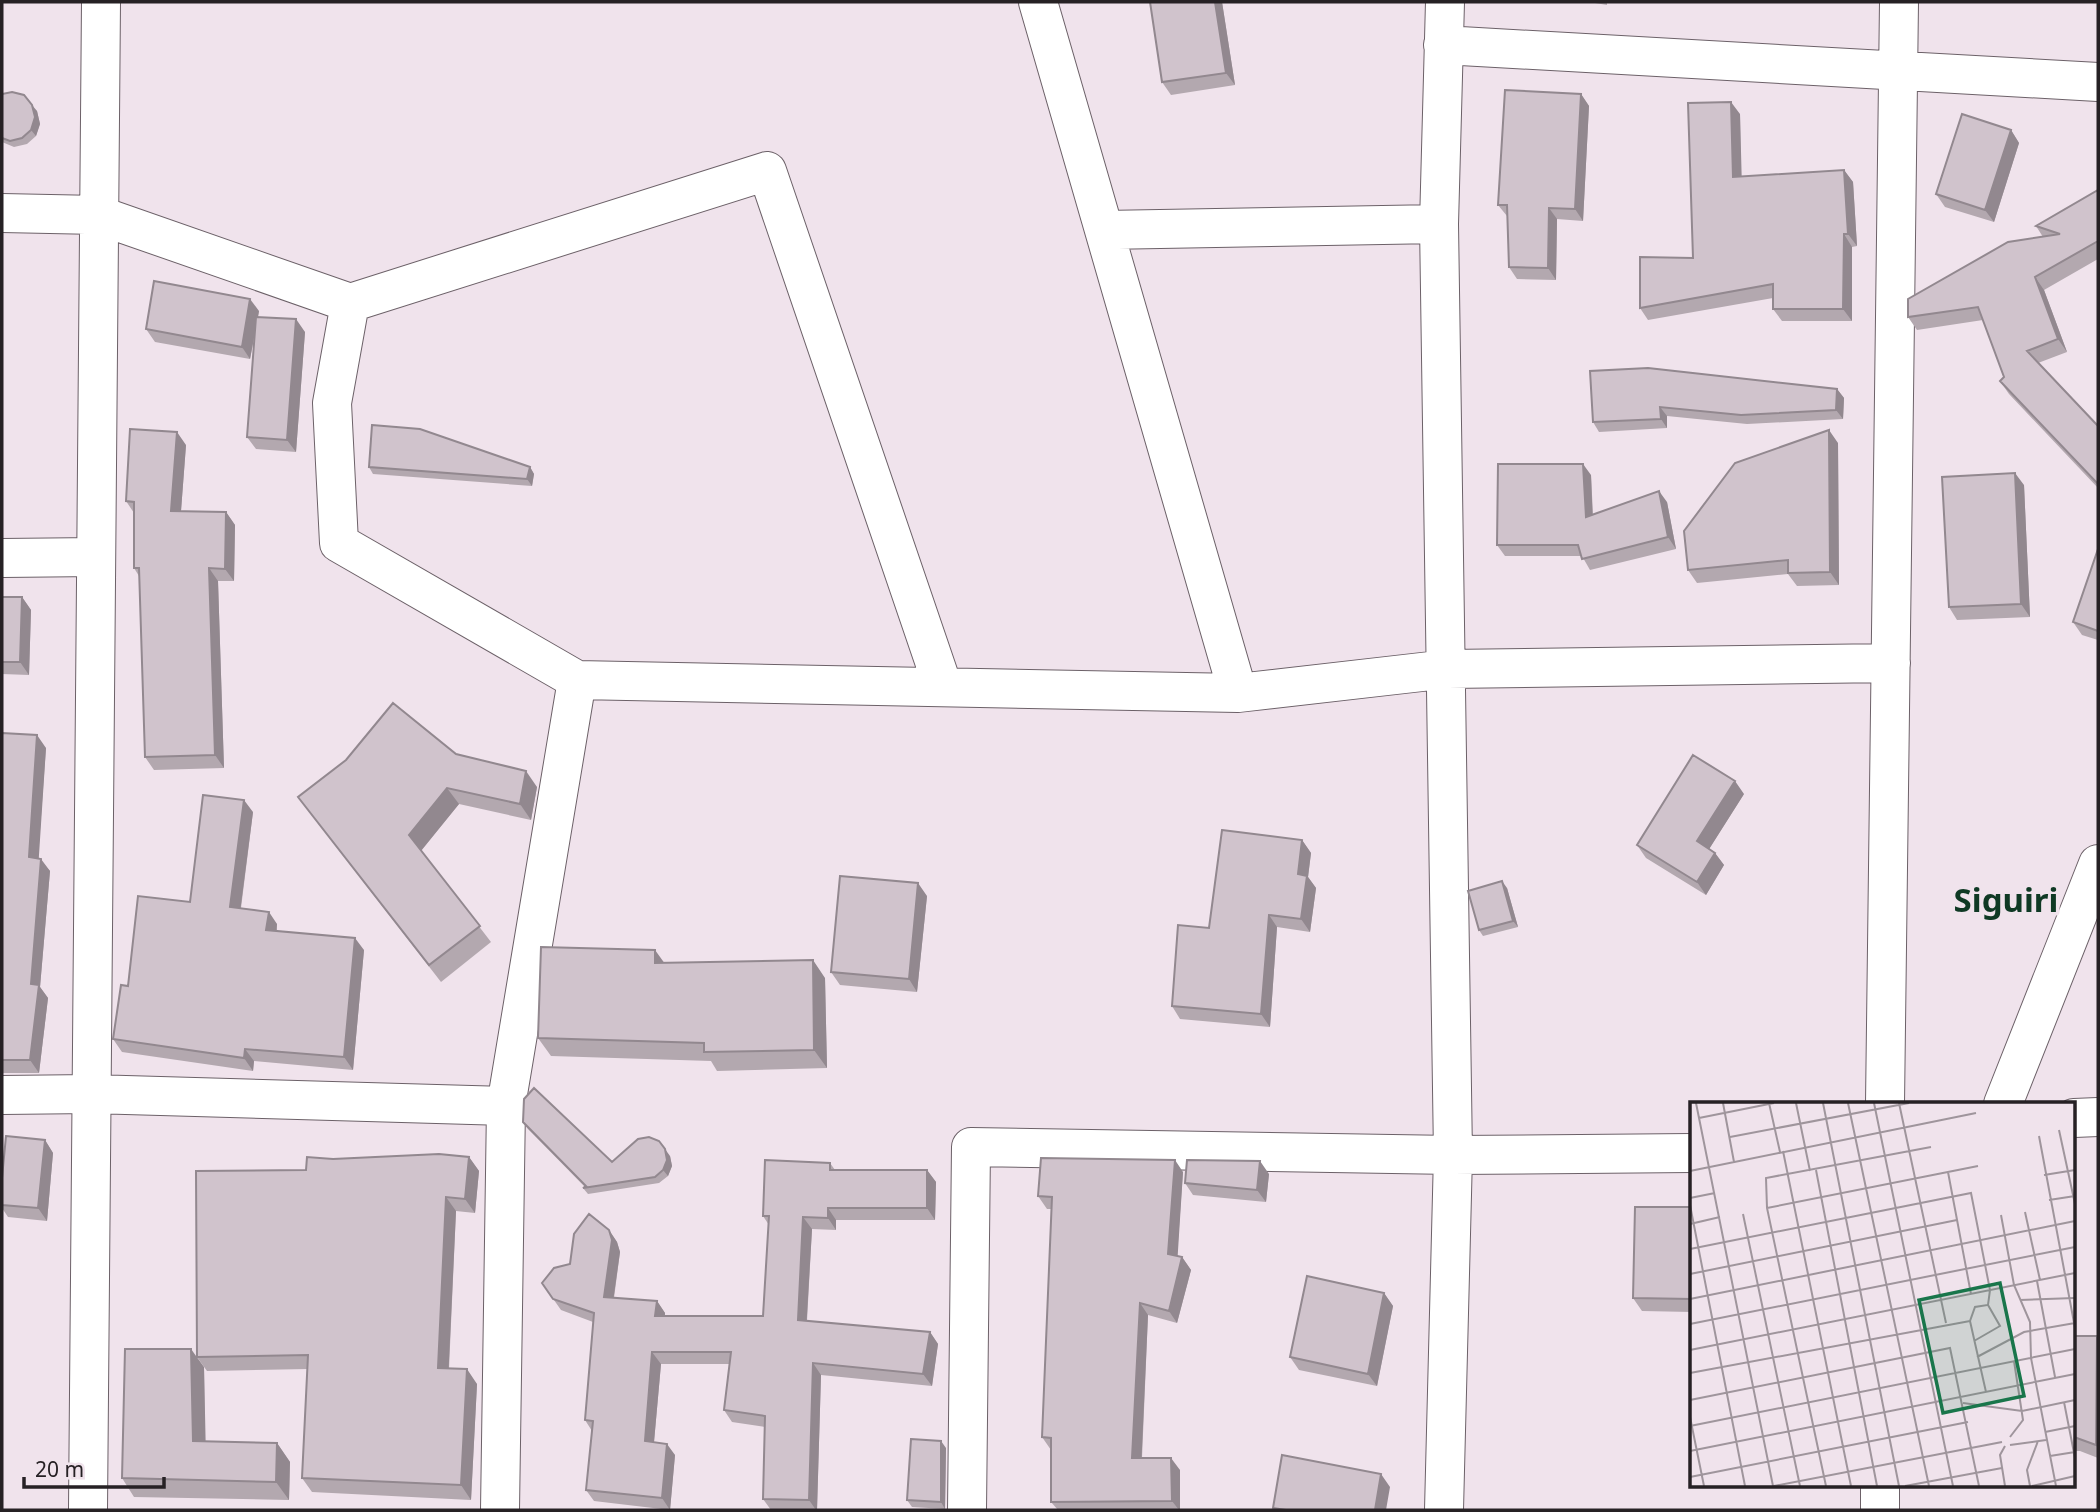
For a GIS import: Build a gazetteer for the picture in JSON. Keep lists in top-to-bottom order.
{
  "districts": ["Siguiri"],
  "scale_bar": "20 m"
}
